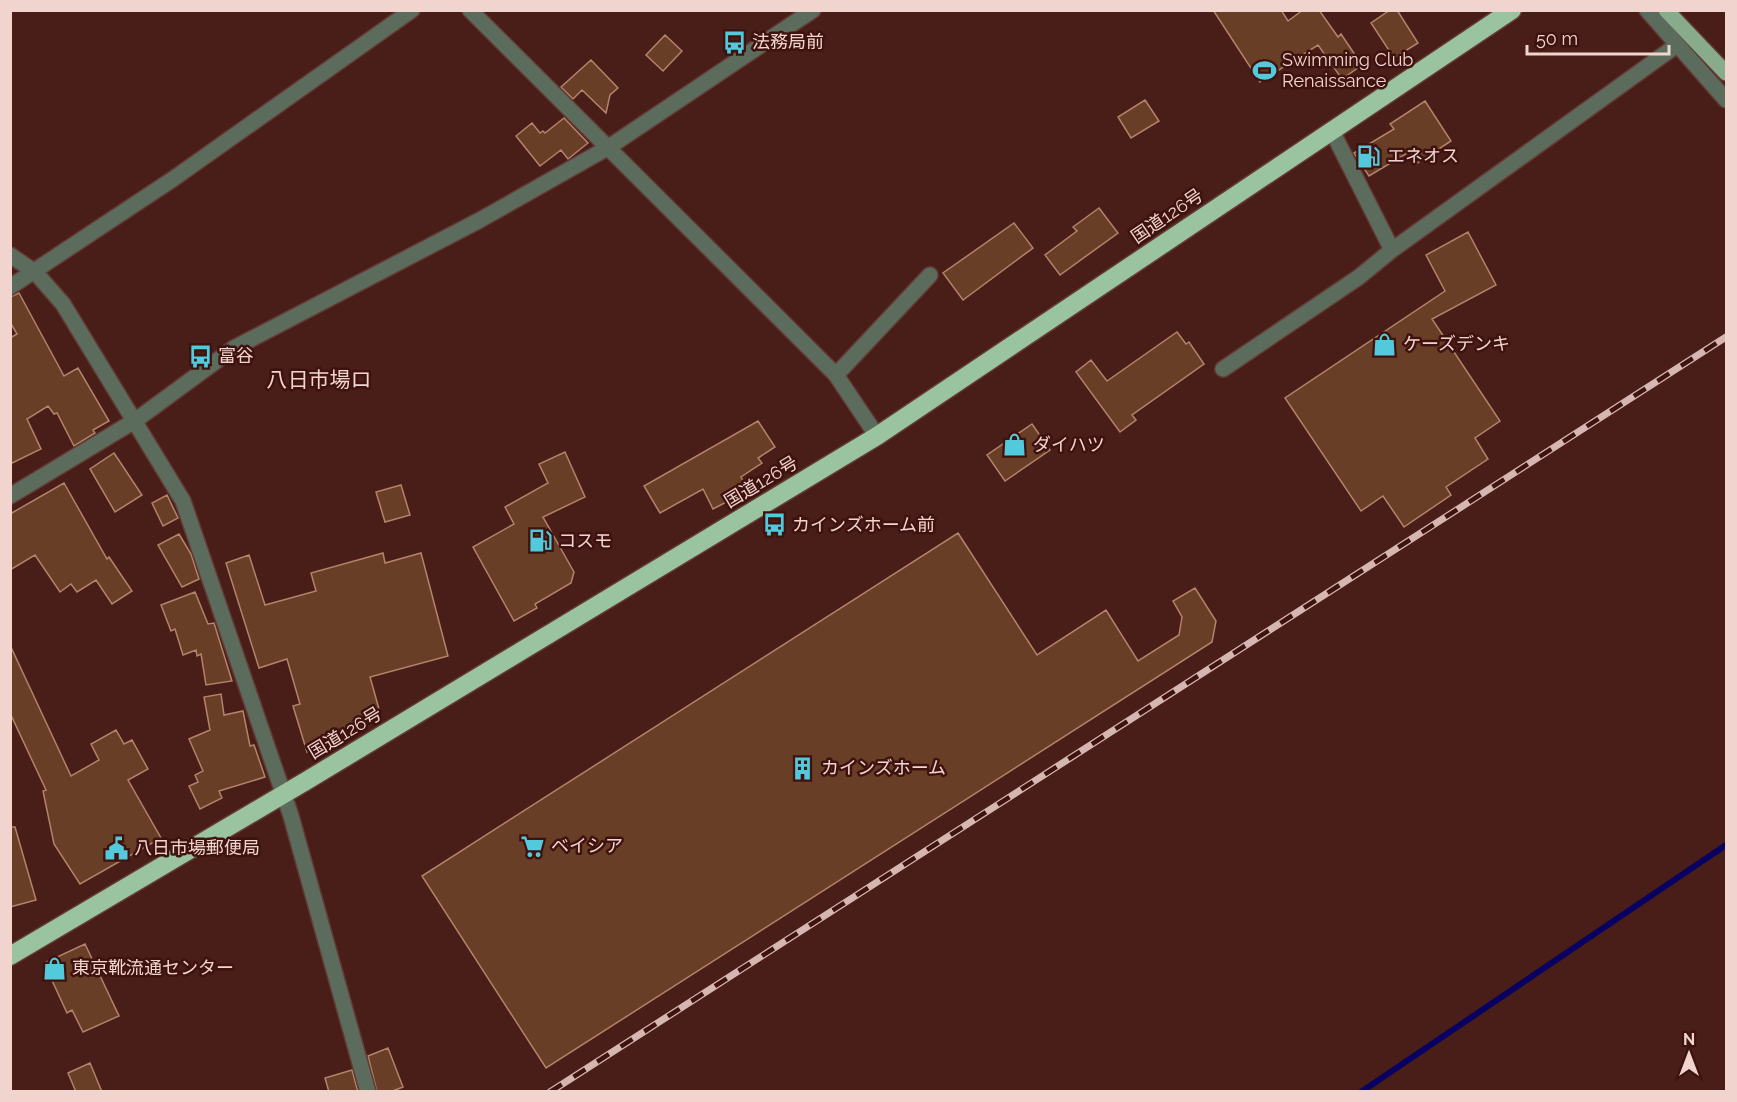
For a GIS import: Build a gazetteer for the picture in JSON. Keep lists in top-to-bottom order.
{
  "streets": {
    "highway": ["国道126号"]
  },
  "districts": ["八日市場ロ"],
  "places": {
    "bus stop": ["法務局前", "富谷", "カインズホーム前"],
    "sports": ["Swimming Club Renaissance"],
    "fuel station": ["エネオス", "コスモ"],
    "shop": ["ケーズデンキ", "ダイハツ", "東京靴流通センター"],
    "building": ["カインズホーム"],
    "supermarket": ["ベイシア"],
    "public building": ["八日市場郵便局"]
  },
  "scale_bar": "50 m",
  "north": "top"
}
